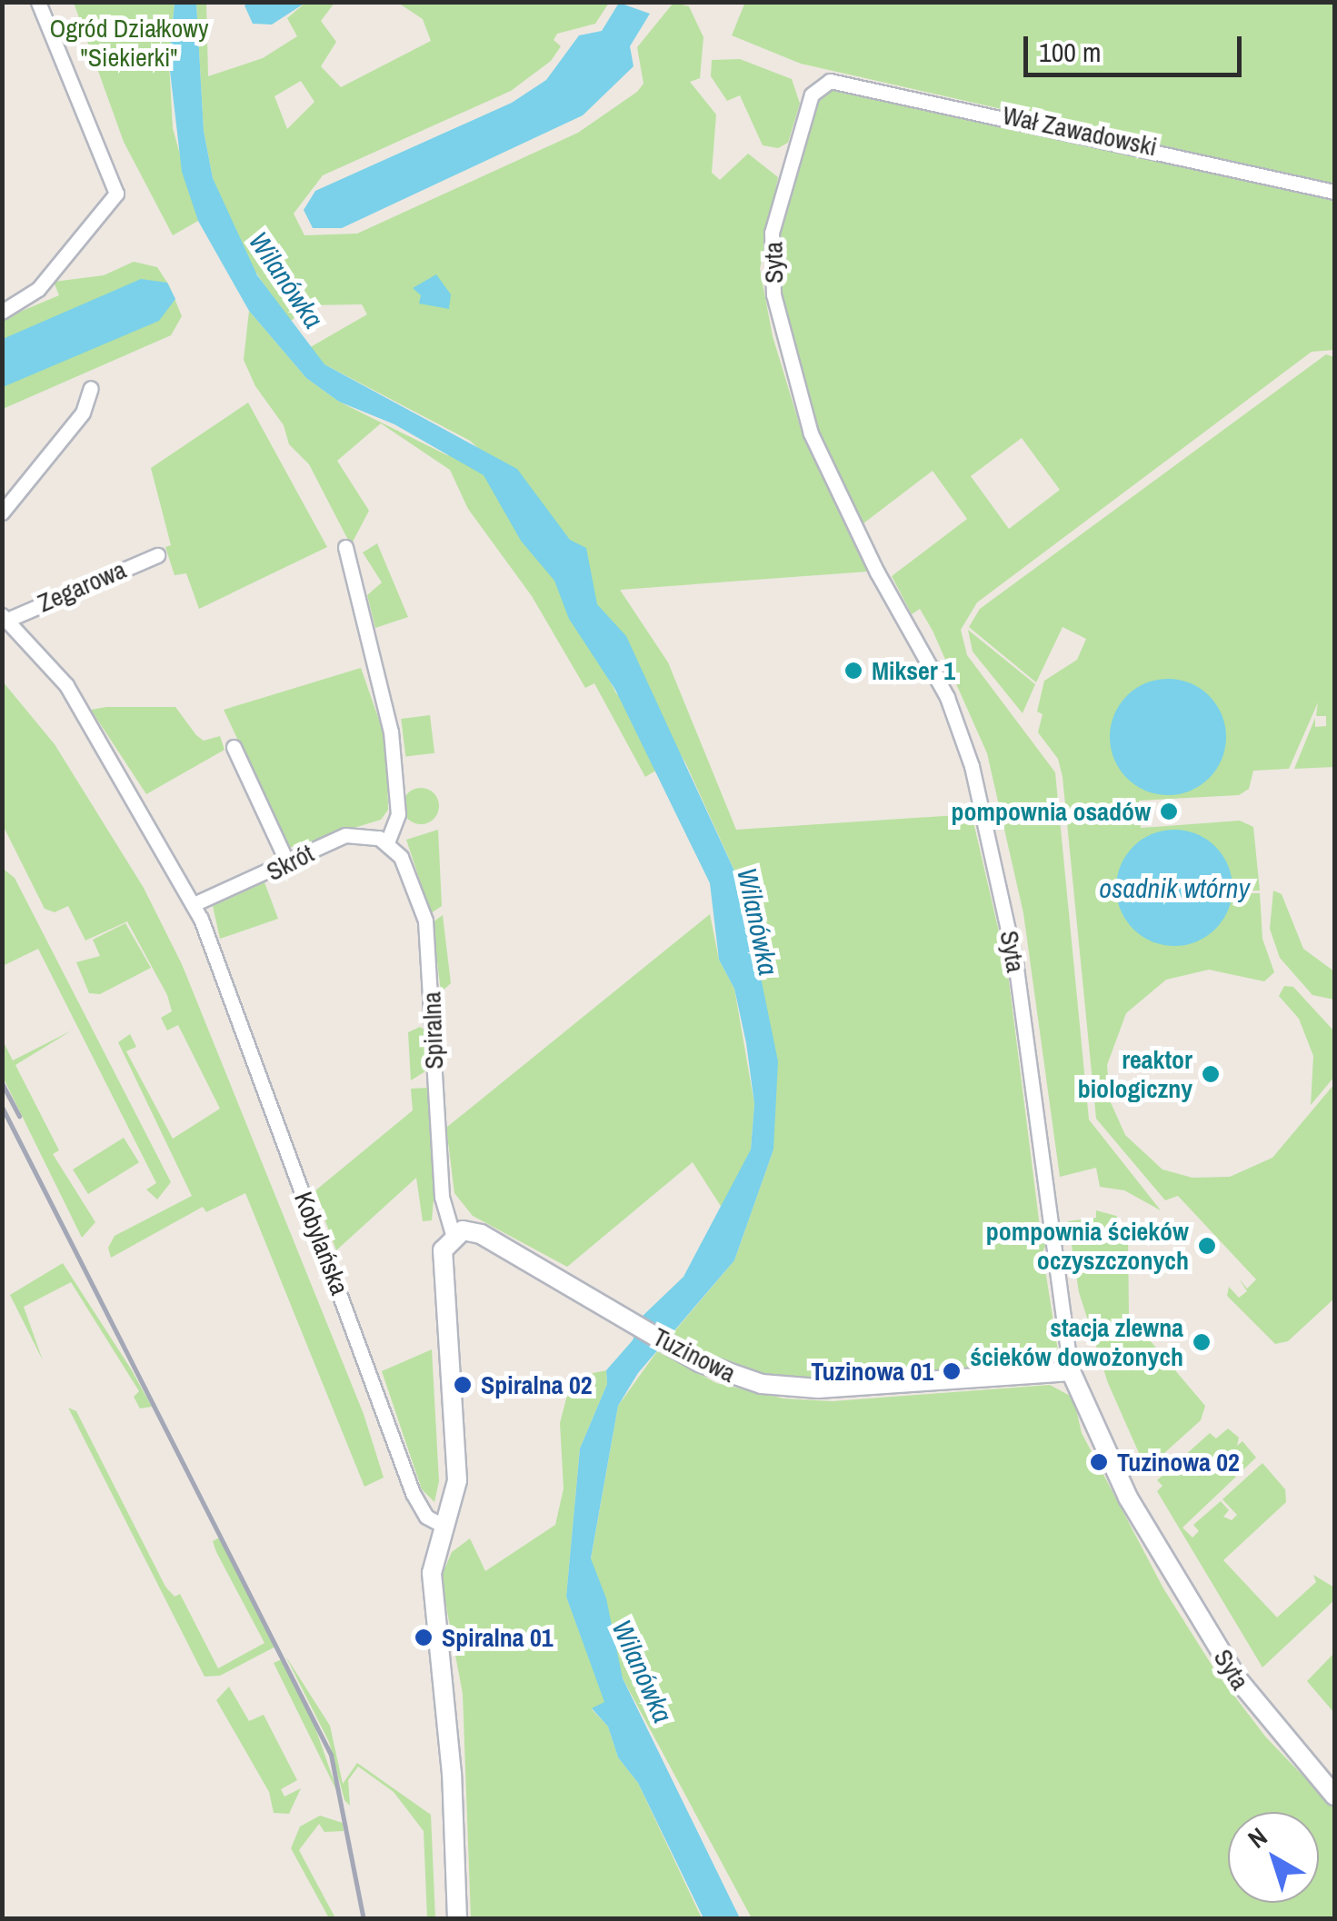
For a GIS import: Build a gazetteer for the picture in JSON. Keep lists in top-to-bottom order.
{
  "streets": {
    "street": [
      "Wał Zawadowski",
      "Syta",
      "Zegarowa",
      "Skrót",
      "Spiralna",
      "Kobylańska",
      "Tuzinowa"
    ]
  },
  "crossings": [
    ["Wał Zawadowski", "Syta"],
    ["Syta", "Tuzinowa"],
    ["Zegarowa", "Kobylańska"],
    ["Skrót", "Spiralna"],
    ["Skrót", "Kobylańska"],
    ["Spiralna", "Kobylańska"],
    ["Spiralna", "Tuzinowa"]
  ],
  "water": ["Wilanówka", "osadnik wtórny"],
  "parks": ["Ogród Działkowy \"Siekierki\""],
  "places": [
    "Mikser 1",
    "pompownia osadów",
    "reaktor biologiczny",
    "pompownia ścieków oczyszczonych",
    "stacja zlewna ścieków dowożonych",
    "Tuzinowa 01",
    "Spiralna 02",
    "Tuzinowa 02",
    "Spiralna 01"
  ],
  "scale_bar": "100 m",
  "north": "top left"
}
